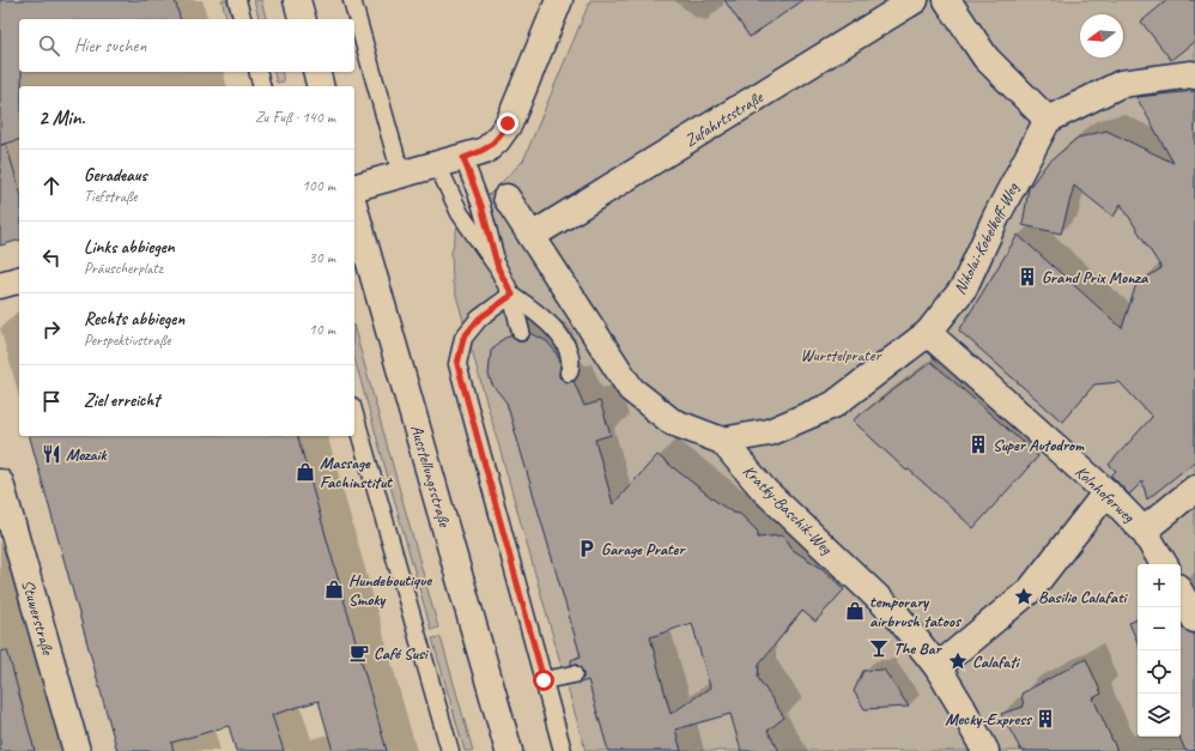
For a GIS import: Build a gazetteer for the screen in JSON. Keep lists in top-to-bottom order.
{
  "streets": {
    "street": [
      "Zufahrtsstraße",
      "Nikolai-Kobelkoff-Weg",
      "Ausstellungsstraße",
      "Kolnhoferweg",
      "Kratky-Baschik-Weg",
      "Stuwerstraße"
    ]
  },
  "crossings": [
    ["Zufahrtsstraße", "Kratky-Baschik-Weg"],
    ["Nikolai-Kobelkoff-Weg", "Kolnhoferweg"],
    ["Nikolai-Kobelkoff-Weg", "Kratky-Baschik-Weg"]
  ],
  "parks": ["Wurstelprater"],
  "places": {
    "building": ["Grand Prix Monza", "Super Autodrom", "Mecky-Express"],
    "restaurant": ["Mozaik"],
    "shop": ["Massage Fachinstitut", "Hundeboutique Smoky", "temporary airbrush tatoos"],
    "parking": ["Garage Prater"],
    "place": ["Basilio Calafati", "Calafati"],
    "bar": ["The Bar"],
    "cafe": ["Café Susi"]
  },
  "north": "left",
  "page": {
    "search": "Hier suchen",
    "heading": ["2 Min.", "Zu Fuß · 140 m"],
    "list": [
      ["Geradeaus", "Tiefstraße", "100 m"],
      ["Links abbiegen", "Präuscherplatz", "30 m"],
      ["Rechts abbiegen", "Perspektivstraße", "10 m"],
      "Ziel erreicht"
    ],
    "map_buttons": ["+", "−"]
  }
}
